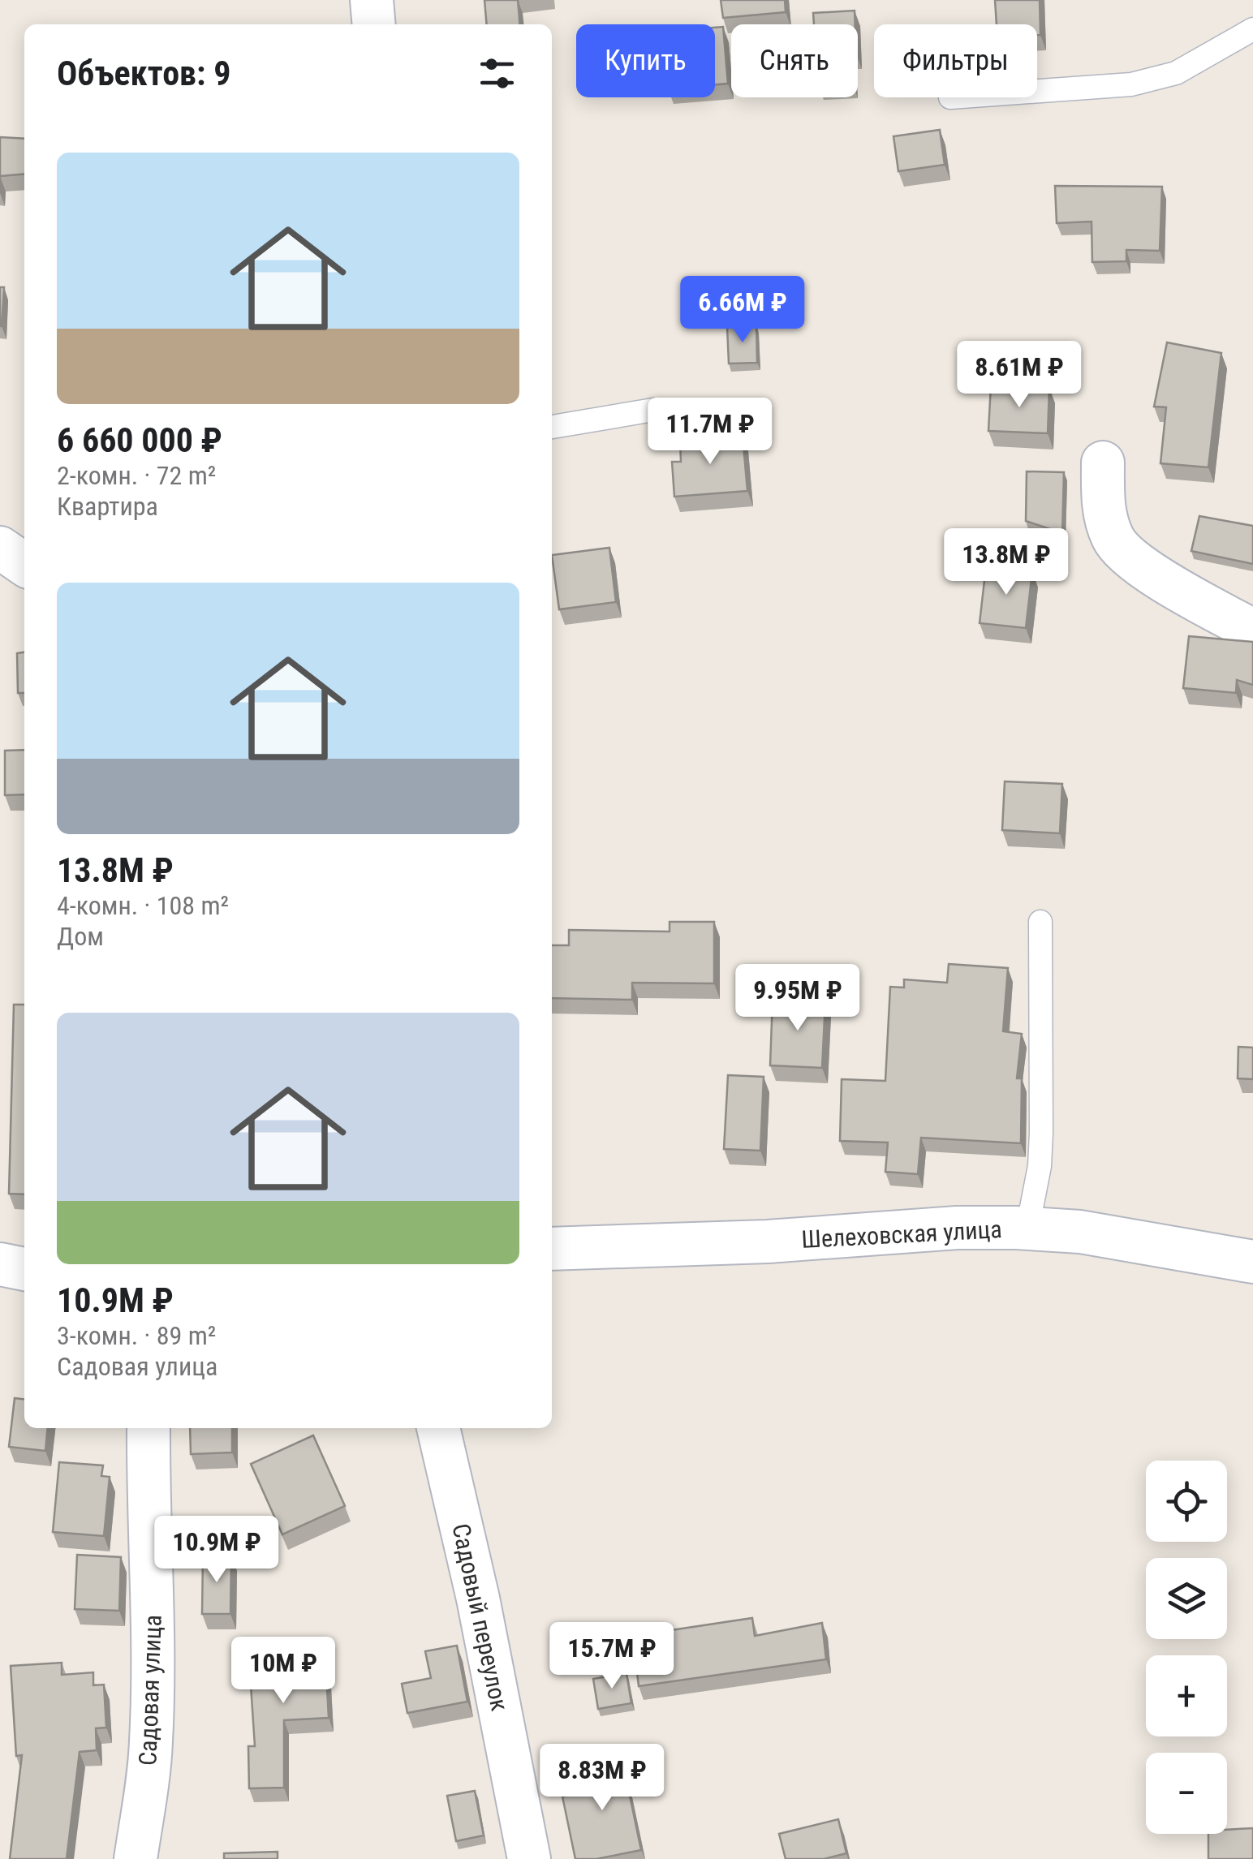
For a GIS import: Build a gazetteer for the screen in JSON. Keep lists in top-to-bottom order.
{
  "streets": {
    "street": ["Шелеховская улица", "Садовый переулок", "Садовая улица"]
  },
  "page": {
    "chip": ["Купить", "Снять", "Фильтры"],
    "heading": "Объектов: 9",
    "list": [
      {
        "name": "6 660 000 ₽",
        "note": "2-комн. · 72 m² · Квартира"
      },
      {
        "name": "13.8M ₽",
        "note": "4-комн. · 108 m² · Дом"
      },
      {
        "name": "10.9M ₽",
        "note": "3-комн. · 89 m² · Садовая улица"
      }
    ],
    "price": [
      "6.66M ₽",
      "8.61M ₽",
      "11.7M ₽",
      "13.8M ₽",
      "9.95M ₽",
      "10.9M ₽",
      "15.7M ₽",
      "10M ₽",
      "8.83M ₽"
    ],
    "map_buttons": ["+", "−"]
  }
}
